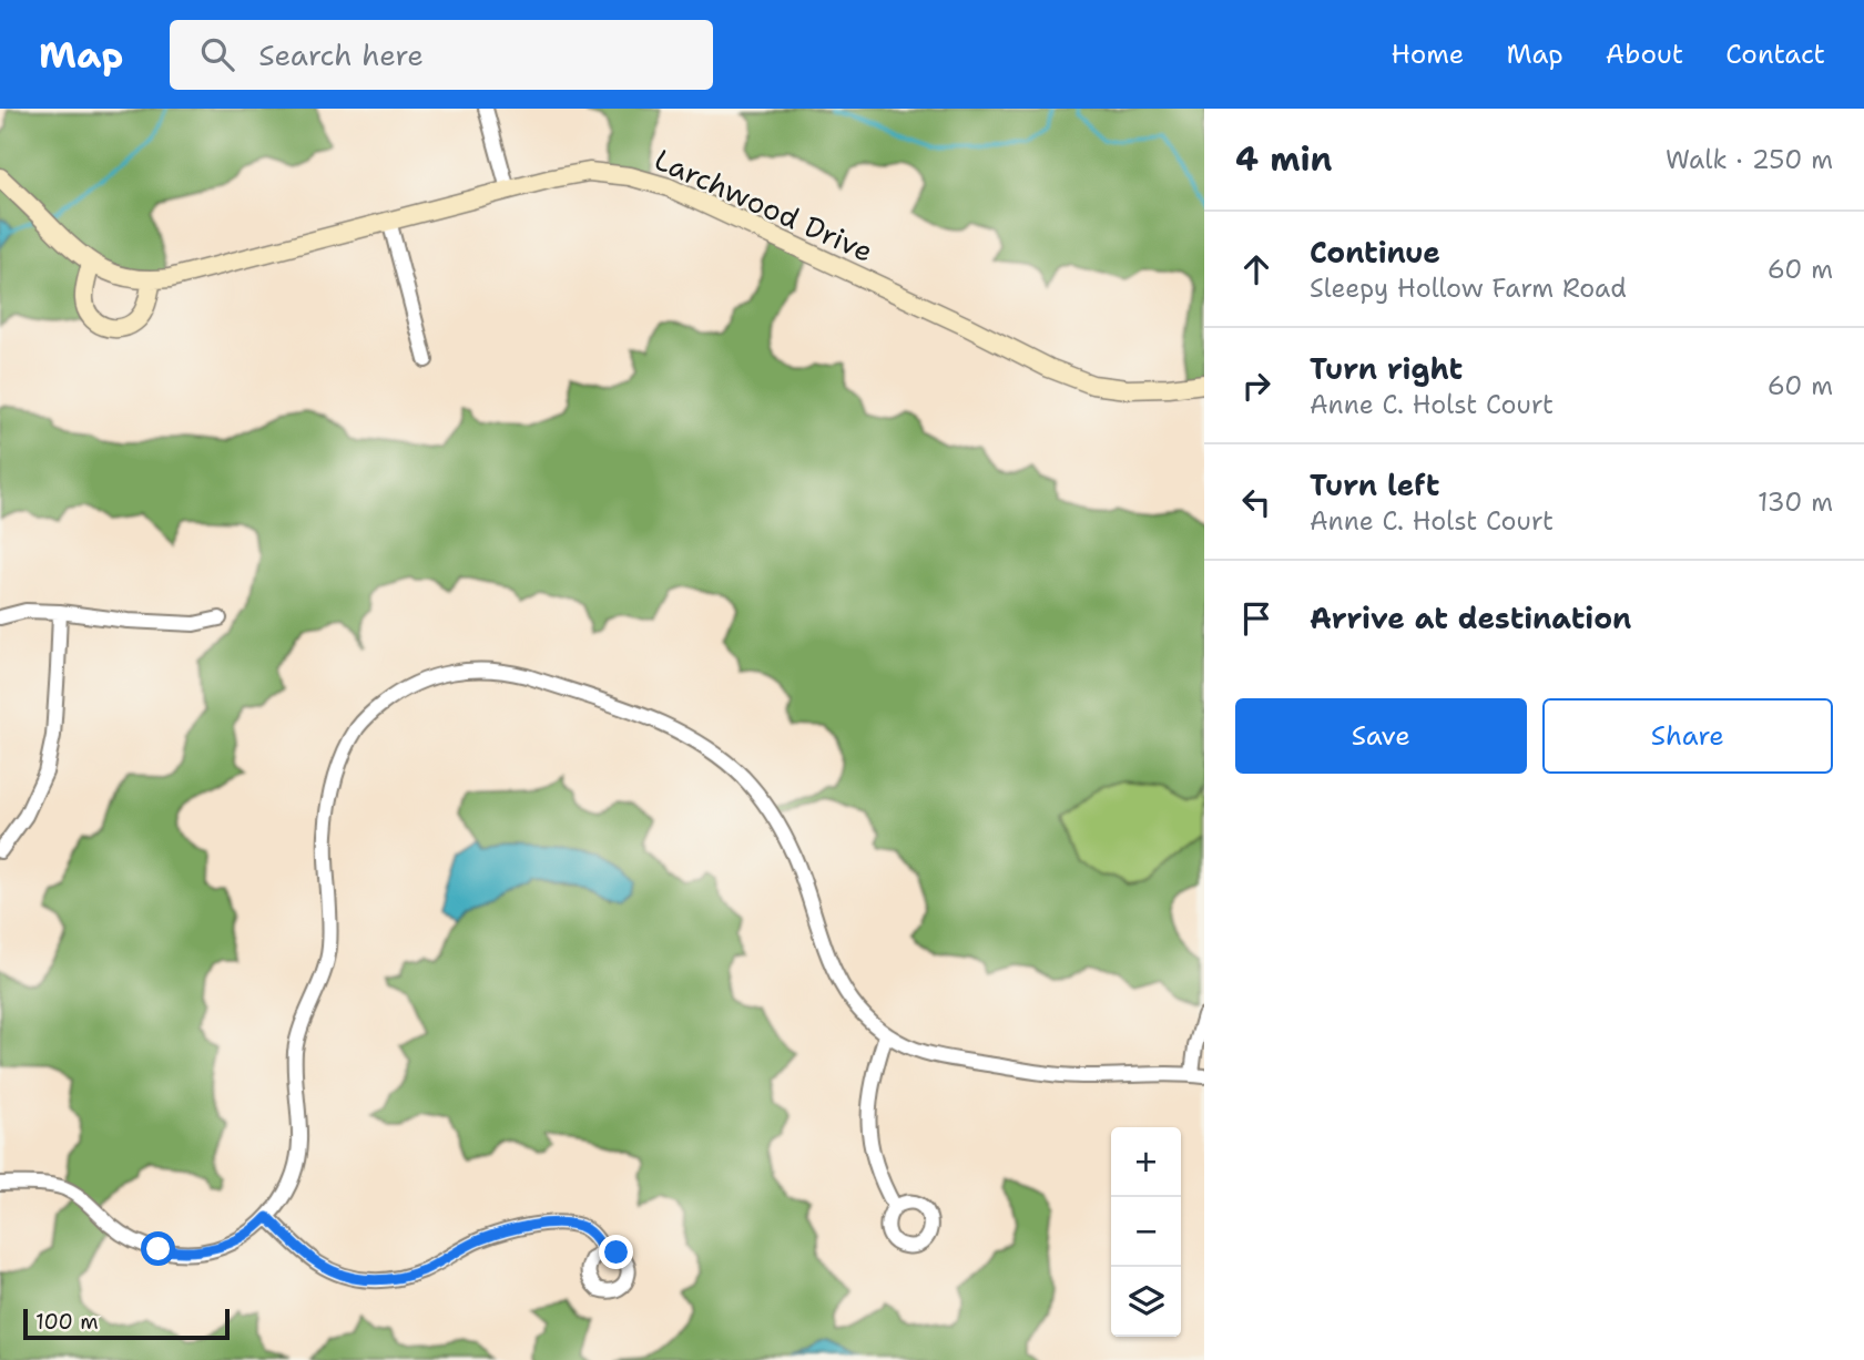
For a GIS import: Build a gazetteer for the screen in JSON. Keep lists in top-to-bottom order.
{
  "streets": {
    "street": ["Larchwood Drive"]
  },
  "scale_bar": "100 m",
  "page": {
    "header": "Map",
    "search": "Search here",
    "nav": [
      "Home",
      "Map",
      "About",
      "Contact"
    ],
    "heading": ["4 min", "Walk · 250 m"],
    "list": [
      ["Continue", "Sleepy Hollow Farm Road", "60 m"],
      ["Turn right", "Anne C. Holst Court", "60 m"],
      ["Turn left", "Anne C. Holst Court", "130 m"],
      "Arrive at destination"
    ],
    "buttons": ["Save", "Share"],
    "map_buttons": ["+", "−"],
    "scale": "100 m"
  }
}
